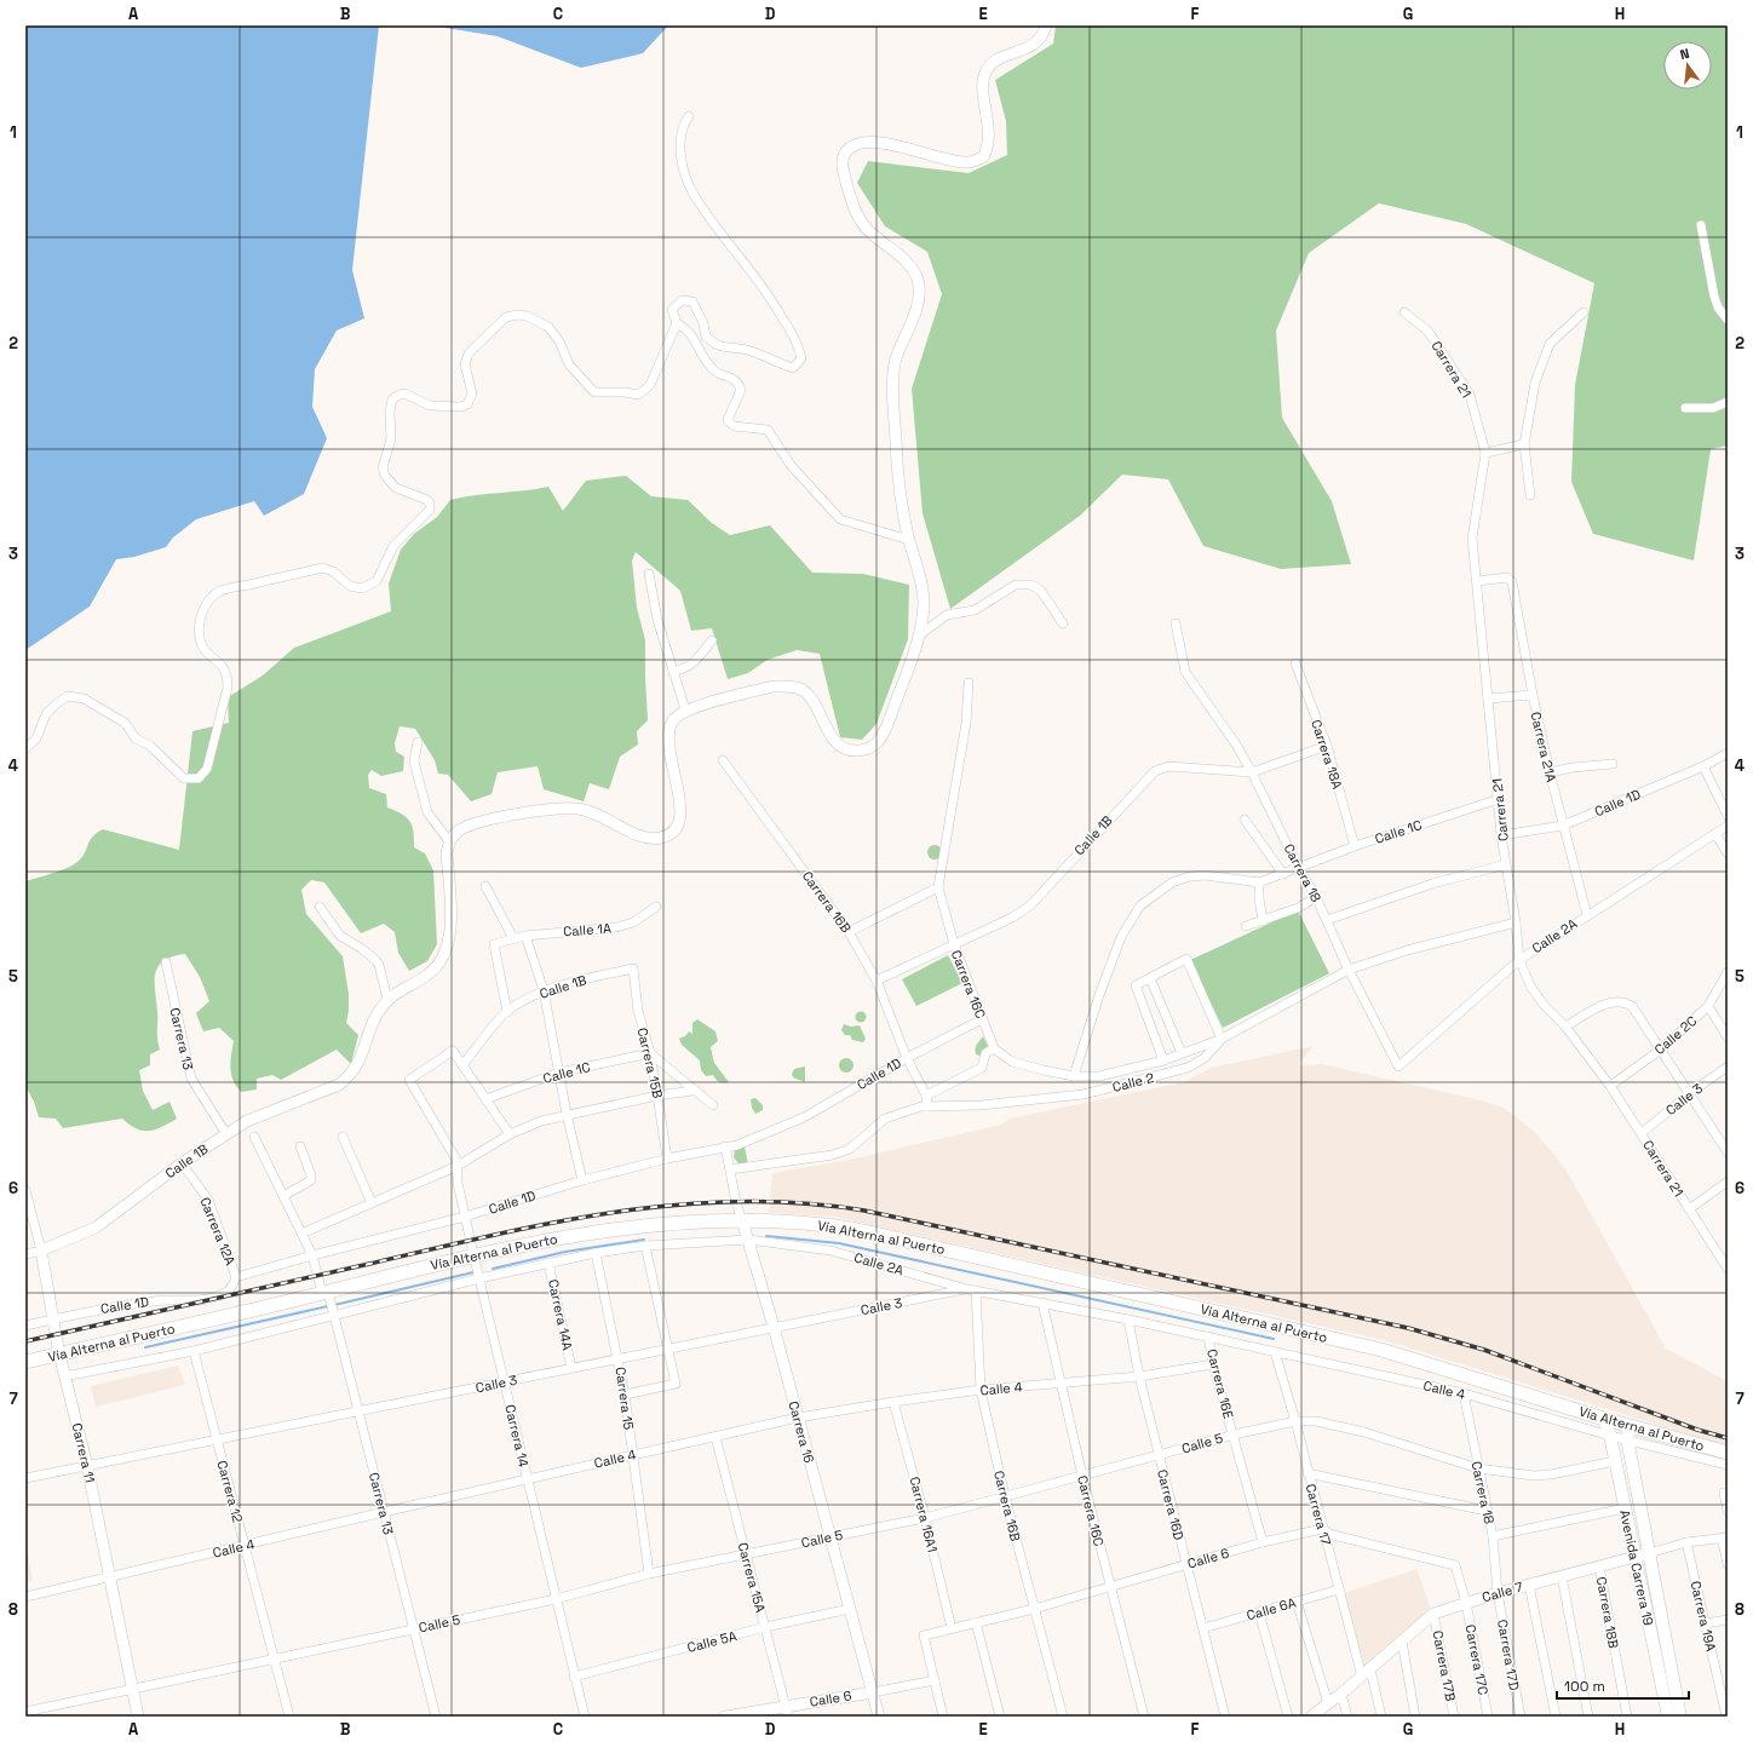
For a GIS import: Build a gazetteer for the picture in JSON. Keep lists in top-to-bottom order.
{
  "streets": {
    "main road": ["Vía Alterna al Puerto", "Avenida Carrera 19"],
    "street": [
      "Carrera 21",
      "Carrera 21A",
      "Carrera 18A",
      "Calle 1D",
      "Calle 1C",
      "Calle 1B",
      "Carrera 18",
      "Carrera 16B",
      "Calle 1A",
      "Calle 2A",
      "Carrera 16C",
      "Calle 2C",
      "Carrera 13",
      "Carrera 15B",
      "Calle 2",
      "Calle 3",
      "Carrera 12A",
      "Carrera 14A",
      "Carrera 16E",
      "Calle 4",
      "Carrera 15",
      "Carrera 16",
      "Carrera 14",
      "Calle 5",
      "Carrera 11",
      "Carrera 12",
      "Carrera 16D",
      "Carrera 16A1",
      "Carrera 17",
      "Calle 6",
      "Carrera 15A",
      "Calle 7",
      "Calle 6A",
      "Carrera 18B",
      "Carrera 19A",
      "Calle 5A",
      "Carrera 17D",
      "Carrera 17C",
      "Carrera 17B"
    ]
  },
  "crossings": [
    ["Carrera 21", "Carrera 21A"],
    ["Carrera 21", "Calle 1D"],
    ["Carrera 21", "Calle 1C"],
    ["Carrera 21", "Calle 2A"],
    ["Carrera 21", "Calle 2C"],
    ["Carrera 21", "Calle 2"],
    ["Carrera 21", "Calle 3"],
    ["Carrera 21A", "Calle 1D"],
    ["Carrera 21A", "Calle 2A"],
    ["Carrera 18A", "Calle 1C"],
    ["Carrera 18A", "Calle 1B"],
    ["Calle 1D", "Carrera 16B"],
    ["Calle 1D", "Carrera 16C"],
    ["Calle 1D", "Carrera 13"],
    ["Calle 1D", "Carrera 15B"],
    ["Calle 1D", "Carrera 12A"],
    ["Calle 1D", "Carrera 16"],
    ["Calle 1D", "Carrera 14"],
    ["Calle 1D", "Carrera 11"],
    ["Calle 1C", "Carrera 18"],
    ["Calle 1C", "Carrera 15B"],
    ["Calle 1B", "Carrera 18"],
    ["Calle 1B", "Carrera 16B"],
    ["Calle 1B", "Calle 1A"],
    ["Calle 1B", "Carrera 16C"],
    ["Calle 1B", "Carrera 13"],
    ["Calle 1B", "Carrera 15B"],
    ["Calle 1B", "Carrera 12A"],
    ["Calle 1B", "Carrera 14"],
    ["Calle 1B", "Carrera 11"],
    ["Carrera 18", "Calle 2A"],
    ["Carrera 18", "Calle 2"],
    ["Carrera 18", "Calle 4"],
    ["Carrera 18", "Calle 5"],
    ["Carrera 18", "Calle 7"],
    ["Carrera 18", "Carrera 17D"],
    ["Carrera 16B", "Calle 2A"],
    ["Carrera 16B", "Calle 3"],
    ["Carrera 16B", "Calle 4"],
    ["Carrera 16B", "Calle 5"],
    ["Carrera 16B", "Calle 6"],
    ["Calle 2A", "Carrera 16C"],
    ["Calle 2A", "Carrera 13"],
    ["Calle 2A", "Calle 3"],
    ["Calle 2A", "Vía Alterna al Puerto"],
    ["Calle 2A", "Carrera 14A"],
    ["Calle 2A", "Carrera 16E"],
    ["Calle 2A", "Calle 4"],
    ["Calle 2A", "Carrera 15"],
    ["Calle 2A", "Carrera 16"],
    ["Calle 2A", "Carrera 14"],
    ["Calle 2A", "Carrera 11"],
    ["Calle 2A", "Carrera 12"],
    ["Calle 2A", "Carrera 16D"],
    ["Calle 2A", "Carrera 17"],
    ["Carrera 16C", "Calle 4"],
    ["Carrera 16C", "Calle 5"],
    ["Carrera 16C", "Calle 6"],
    ["Carrera 13", "Calle 3"],
    ["Carrera 13", "Vía Alterna al Puerto"],
    ["Carrera 13", "Calle 4"],
    ["Carrera 13", "Calle 5"],
    ["Calle 2", "Carrera 16"],
    ["Calle 3", "Carrera 14A"],
    ["Calle 3", "Carrera 15"],
    ["Calle 3", "Carrera 16"],
    ["Calle 3", "Carrera 14"],
    ["Calle 3", "Carrera 11"],
    ["Calle 3", "Carrera 12"],
    ["Vía Alterna al Puerto", "Carrera 16"],
    ["Vía Alterna al Puerto", "Carrera 14"],
    ["Vía Alterna al Puerto", "Carrera 11"],
    ["Vía Alterna al Puerto", "Avenida Carrera 19"],
    ["Carrera 16E", "Calle 4"],
    ["Carrera 16E", "Calle 5"],
    ["Carrera 16E", "Calle 6"],
    ["Calle 4", "Carrera 15"],
    ["Calle 4", "Carrera 16"],
    ["Calle 4", "Carrera 14"],
    ["Calle 4", "Carrera 11"],
    ["Calle 4", "Carrera 12"],
    ["Calle 4", "Carrera 16D"],
    ["Calle 4", "Carrera 16A1"],
    ["Calle 4", "Carrera 17"],
    ["Calle 4", "Avenida Carrera 19"],
    ["Calle 4", "Carrera 15A"],
    ["Carrera 15", "Calle 5"],
    ["Carrera 16", "Calle 5"],
    ["Carrera 16", "Calle 6"],
    ["Carrera 16", "Calle 5A"],
    ["Carrera 14", "Calle 5"],
    ["Carrera 14", "Calle 5A"],
    ["Calle 5", "Carrera 11"],
    ["Calle 5", "Carrera 12"],
    ["Calle 5", "Carrera 16D"],
    ["Calle 5", "Carrera 16A1"],
    ["Calle 5", "Carrera 17"],
    ["Calle 5", "Avenida Carrera 19"],
    ["Calle 5", "Carrera 15A"],
    ["Carrera 16D", "Calle 6"],
    ["Carrera 16D", "Calle 6A"],
    ["Carrera 16A1", "Calle 6"],
    ["Carrera 17", "Calle 6"],
    ["Carrera 17", "Calle 7"],
    ["Carrera 17", "Calle 6A"],
    ["Calle 6", "Carrera 15A"],
    ["Avenida Carrera 19", "Calle 7"],
    ["Carrera 15A", "Calle 5A"],
    ["Calle 7", "Carrera 18B"],
    ["Calle 7", "Carrera 19A"],
    ["Calle 7", "Carrera 17D"],
    ["Calle 7", "Carrera 17C"],
    ["Calle 7", "Carrera 17B"]
  ],
  "scale_bar": "100 m",
  "north": "top",
  "grid": {
    "columns": [
      "A",
      "B",
      "C",
      "D",
      "E",
      "F",
      "G",
      "H"
    ],
    "rows": [
      "1",
      "2",
      "3",
      "4",
      "5",
      "6",
      "7",
      "8"
    ]
  }
}
